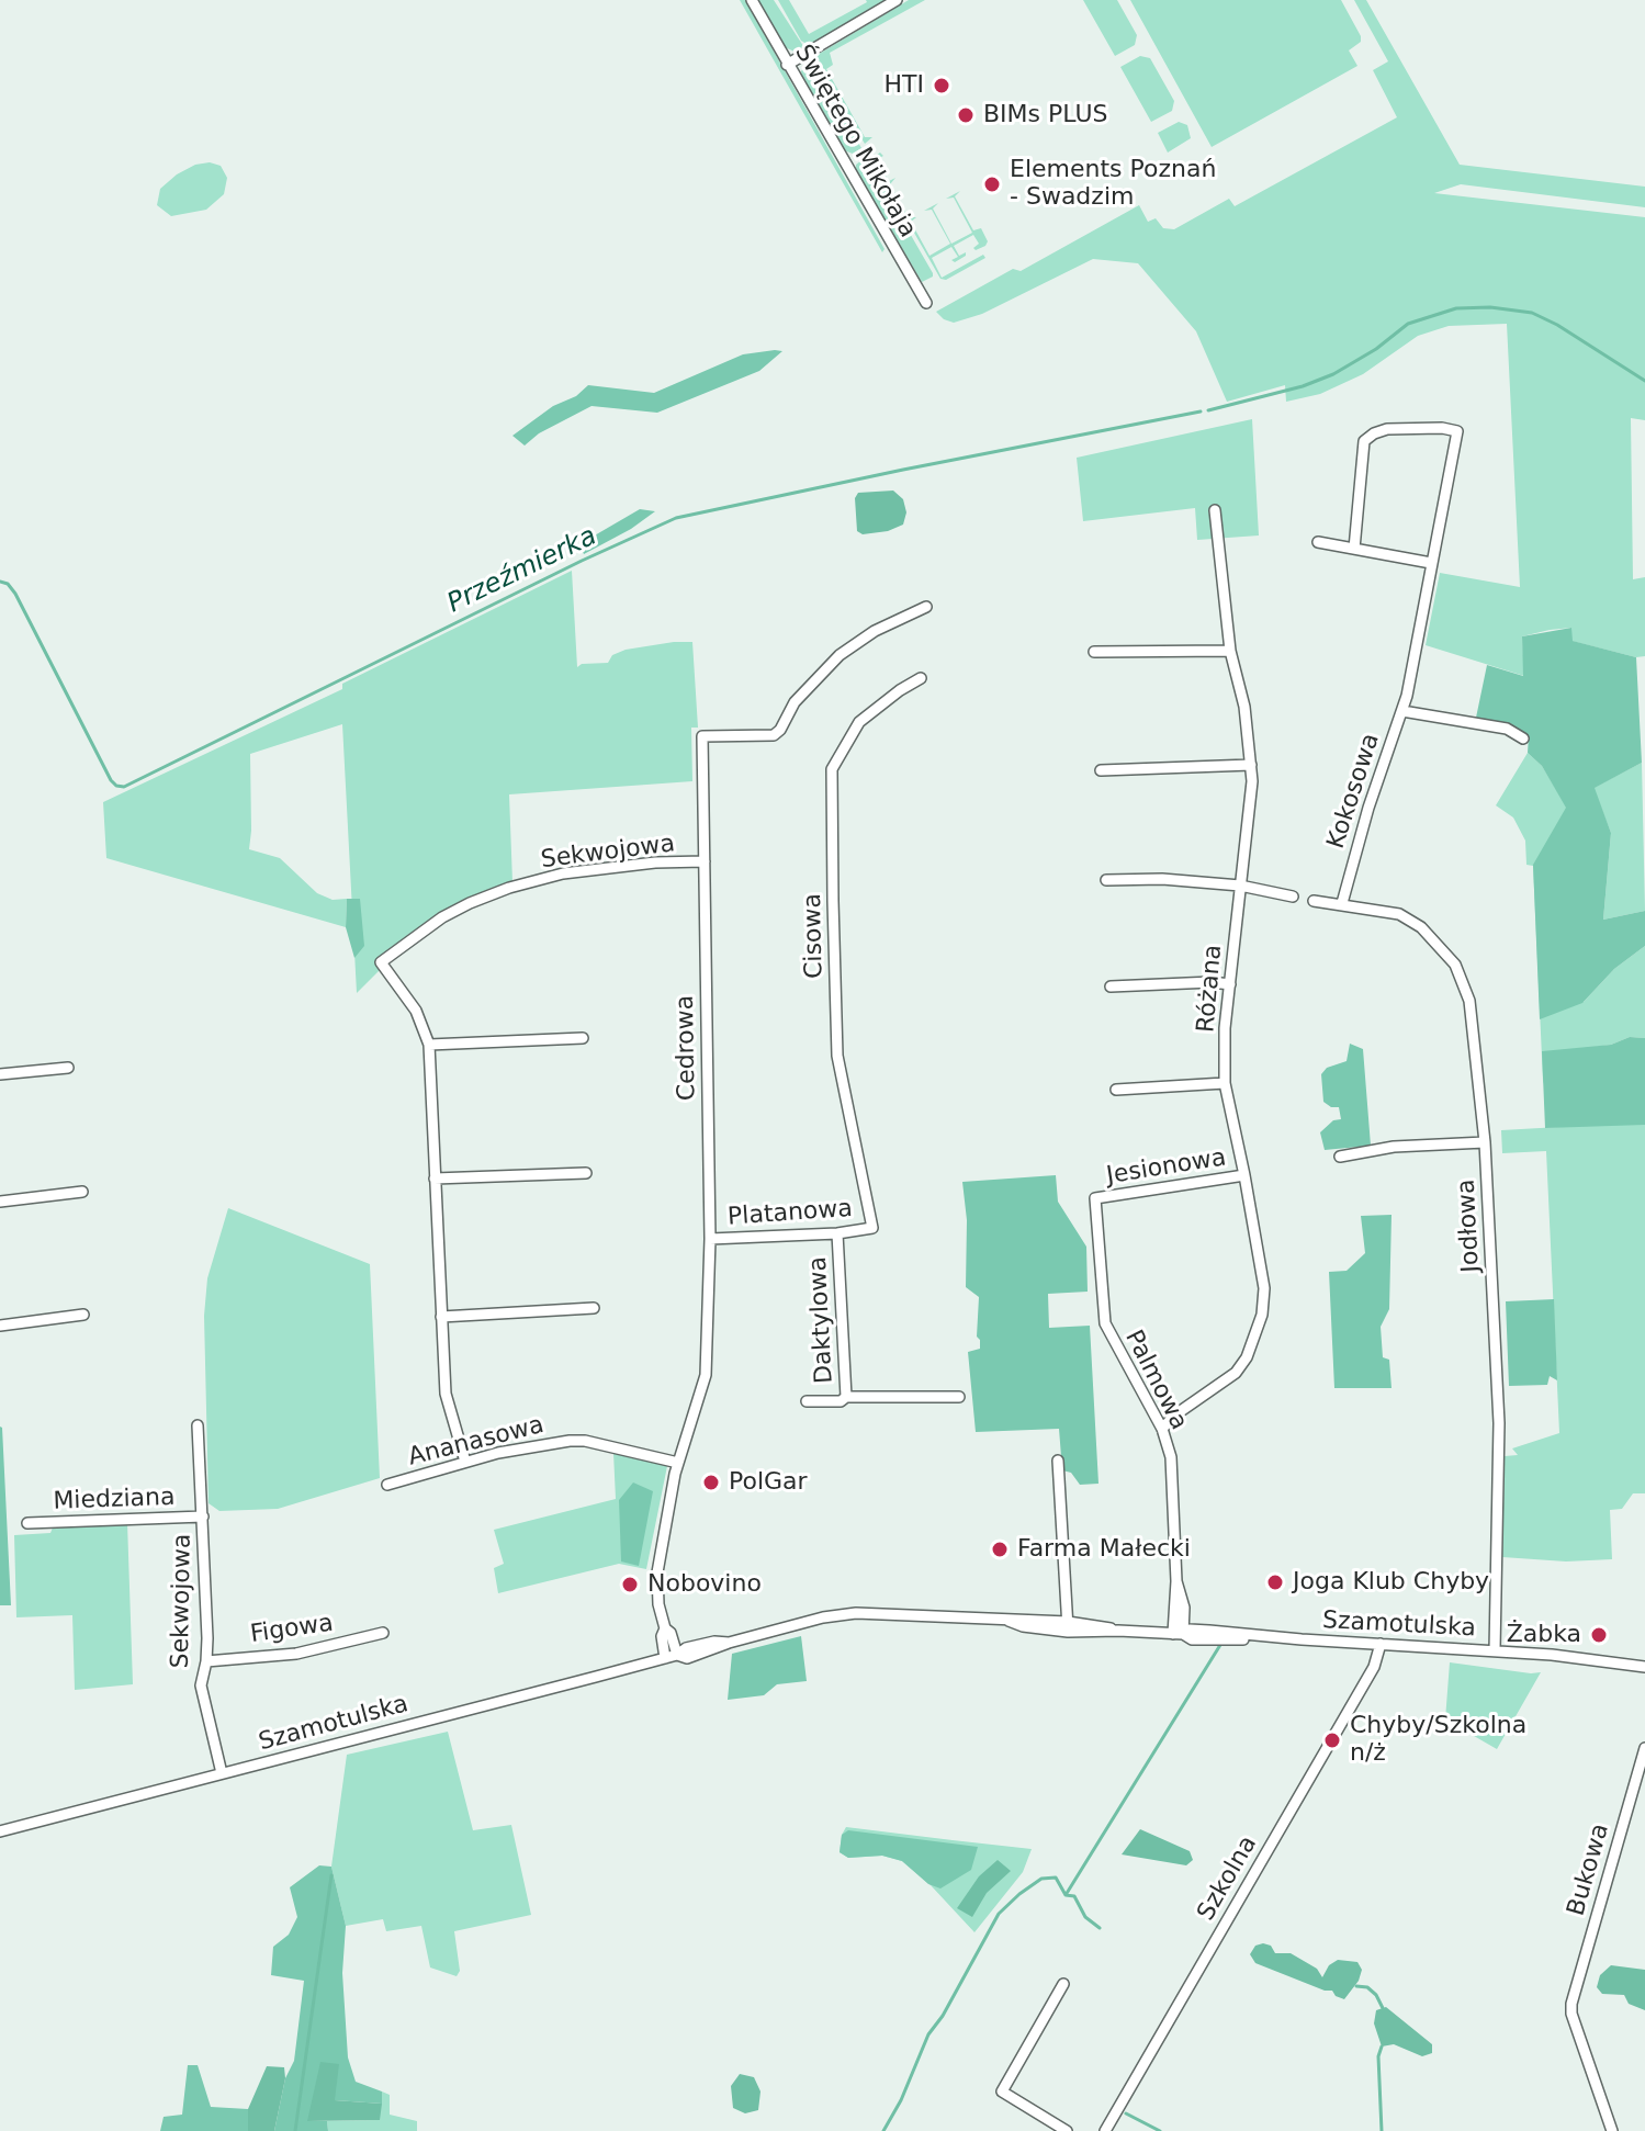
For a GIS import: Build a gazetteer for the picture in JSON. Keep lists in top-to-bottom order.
{
  "streets": {
    "street": [
      "Świętego Mikołaja",
      "Kokosowa",
      "Sekwojowa",
      "Cisowa",
      "Różana",
      "Cedrowa",
      "Jesionowa",
      "Platanowa",
      "Jodłowa",
      "Daktylowa",
      "Palmowa",
      "Ananasowa",
      "Miedziana",
      "Szamotulska",
      "Figowa",
      "Bukowa",
      "Szkolna"
    ]
  },
  "crossings": [
    ["Kokosowa", "Jodłowa"],
    ["Sekwojowa", "Cedrowa"],
    ["Sekwojowa", "Miedziana"],
    ["Sekwojowa", "Szamotulska"],
    ["Sekwojowa", "Figowa"],
    ["Cisowa", "Platanowa"],
    ["Różana", "Jesionowa"],
    ["Różana", "Palmowa"],
    ["Cedrowa", "Platanowa"],
    ["Cedrowa", "Ananasowa"],
    ["Cedrowa", "Szamotulska"],
    ["Jesionowa", "Palmowa"],
    ["Platanowa", "Daktylowa"],
    ["Jodłowa", "Szamotulska"],
    ["Palmowa", "Szamotulska"],
    ["Szamotulska", "Szkolna"]
  ],
  "water": ["Przeźmierka"],
  "places": [
    "HTI",
    "BIMs PLUS",
    "Elements Poznań - Swadzim",
    "PolGar",
    "Farma Małecki",
    "Joga Klub Chyby",
    "Nobovino",
    "Żabka",
    "Chyby/Szkolna n/ż"
  ]
}
